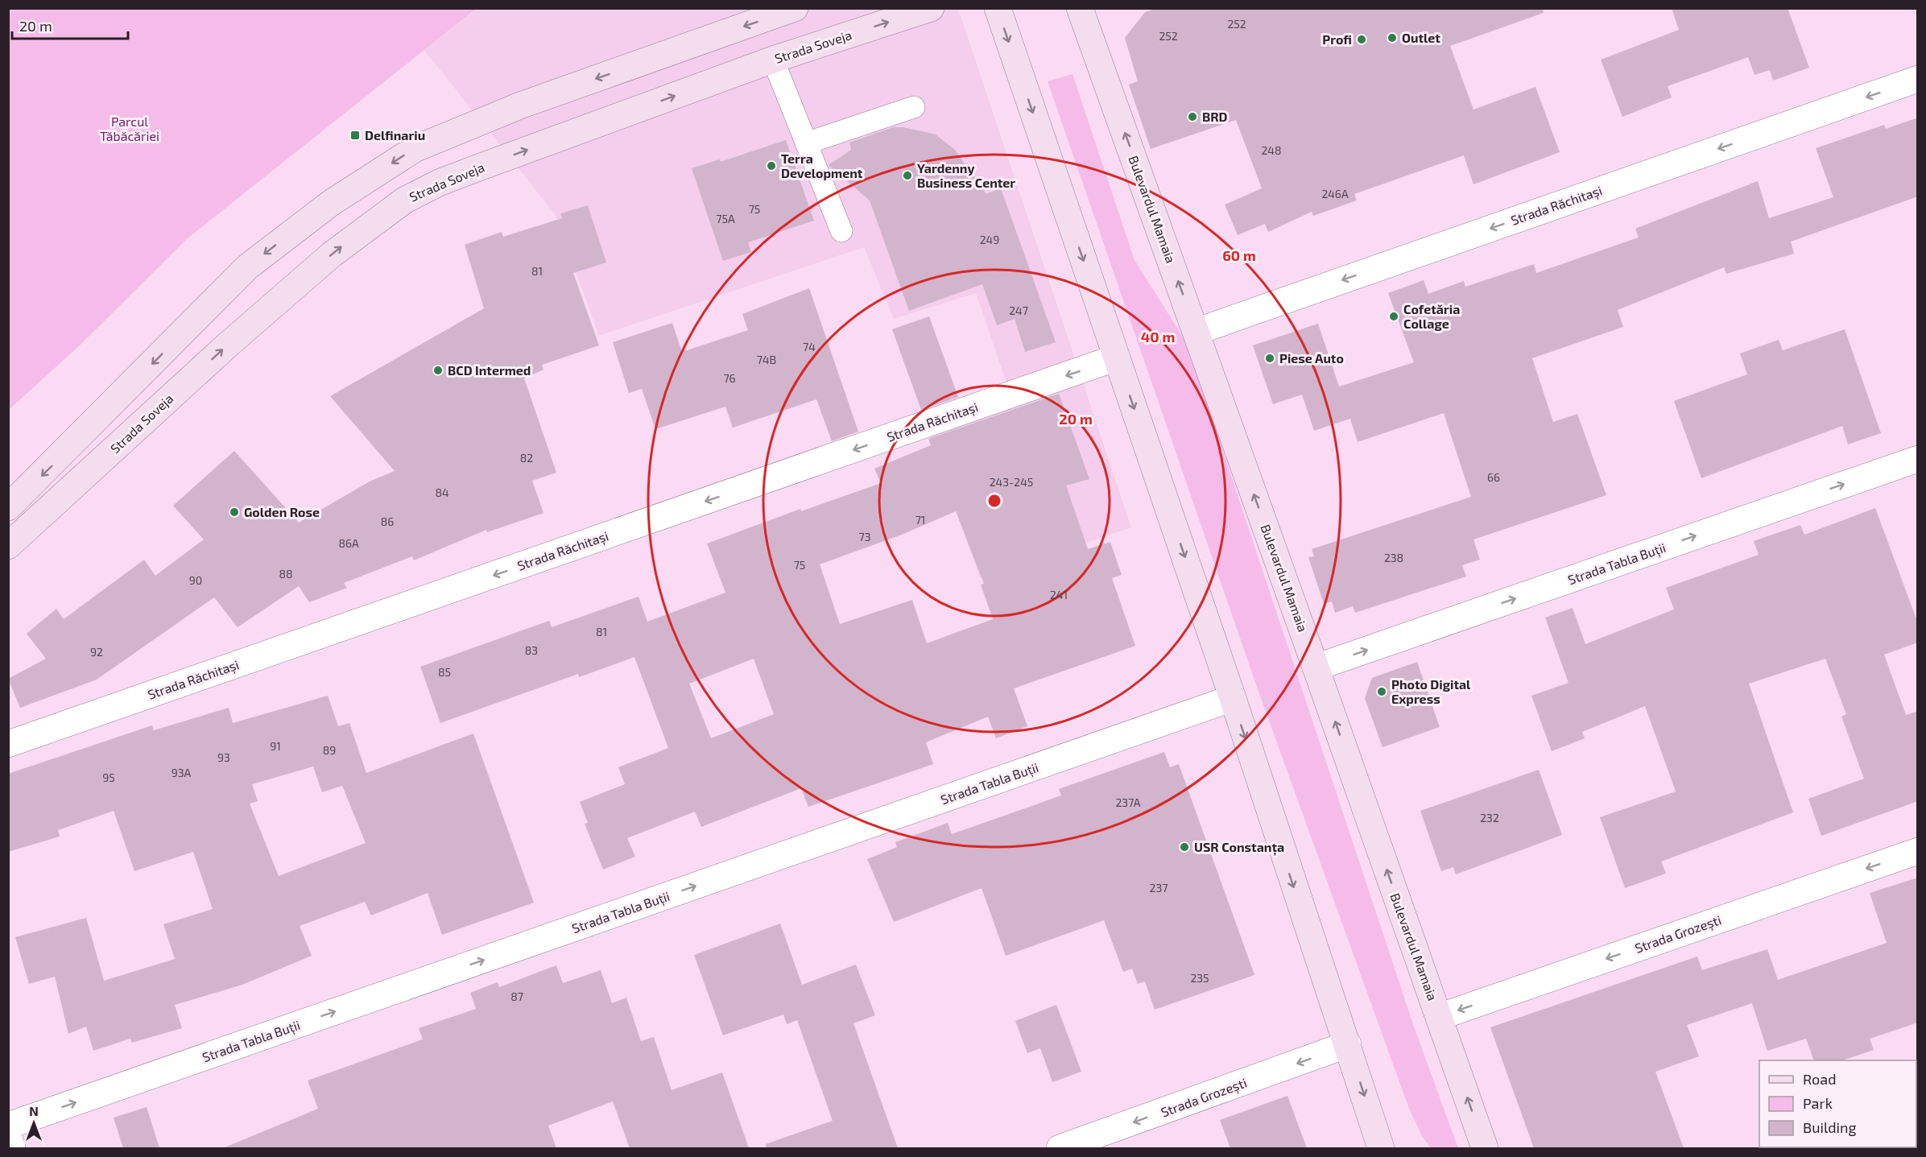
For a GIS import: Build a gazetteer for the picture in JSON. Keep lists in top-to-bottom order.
{
  "streets": {
    "main road": ["Strada Soveja", "Bulevardul Mamaia"],
    "street": ["Strada Răchitași", "Strada Tabla Buții", "Strada Grozești"]
  },
  "crossings": [
    ["Strada Răchitași", "Bulevardul Mamaia"],
    ["Bulevardul Mamaia", "Strada Tabla Buții"],
    ["Bulevardul Mamaia", "Strada Grozești"]
  ],
  "one_way": ["Strada Răchitași", "Strada Tabla Buții", "Strada Grozești"],
  "parks": ["Parcul Tăbăcăriei"],
  "places": {
    "other": [
      "Outlet",
      "Profi",
      "BRD",
      "Terra Development",
      "Yardenny Business Center",
      "Cofetăria Collage",
      "Piese Auto",
      "BCD Intermed",
      "Golden Rose",
      "Photo Digital Express",
      "USR Constanța"
    ],
    "transit": ["Delfinariu"]
  },
  "house_numbers": [
    "252",
    "252",
    "248",
    "246A",
    "75",
    "75A",
    "249",
    "81",
    "247",
    "74",
    "74B",
    "76",
    "82",
    "66",
    "243-245",
    "84",
    "71",
    "86",
    "73",
    "86A",
    "238",
    "75",
    "88",
    "90",
    "241",
    "81",
    "83",
    "92",
    "85",
    "91",
    "89",
    "93",
    "93A",
    "95",
    "237A",
    "232",
    "237",
    "235",
    "87"
  ],
  "legend": ["Road", "Park", "Building"],
  "scale_bar": "20 m",
  "north": "top",
  "rings": ["60 m", "40 m", "20 m"]
}
